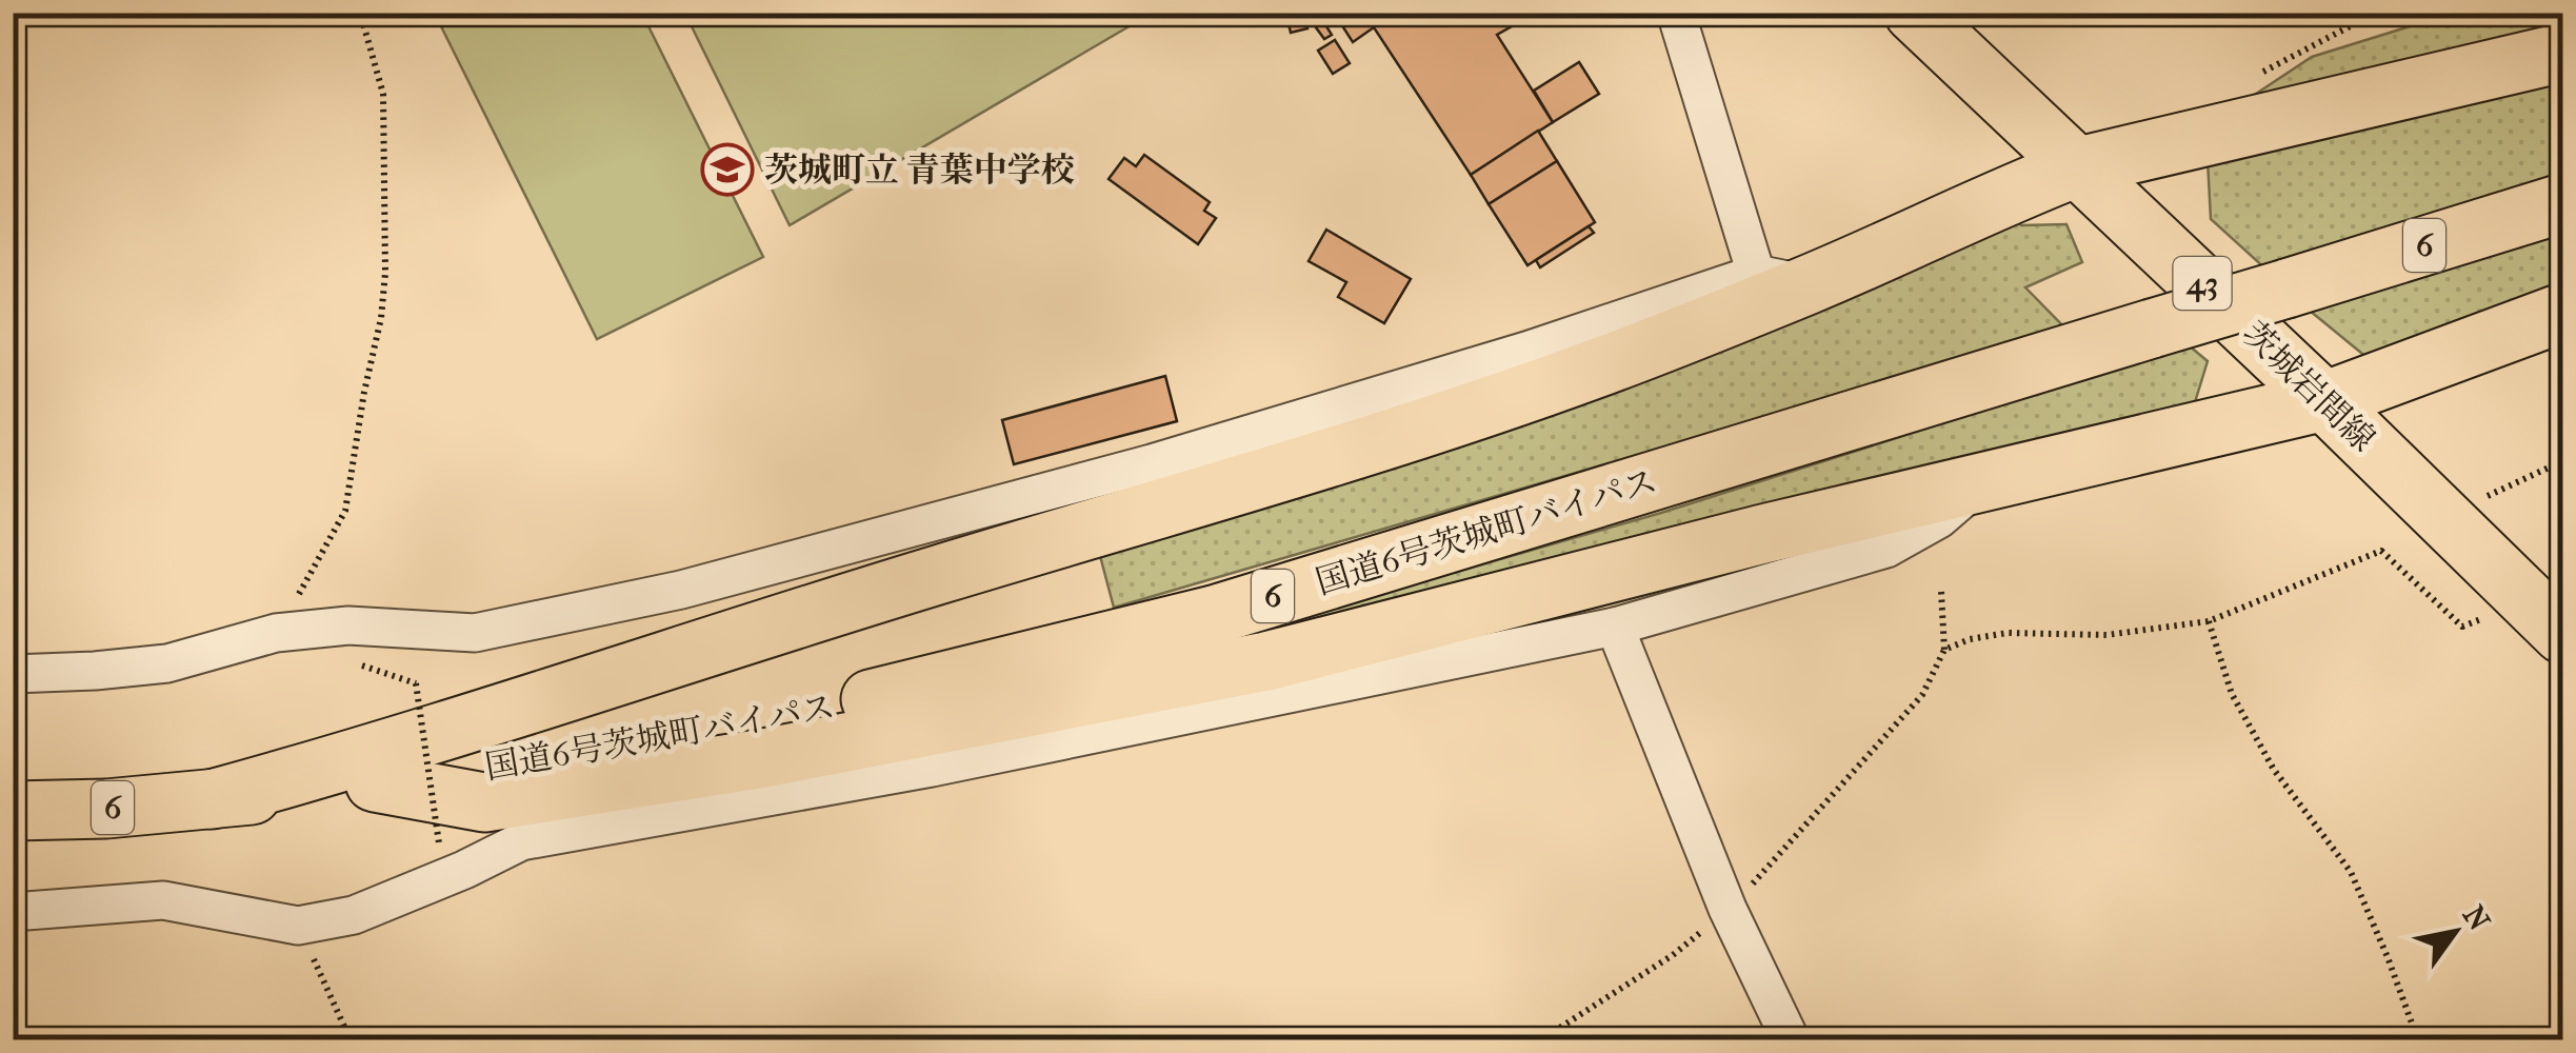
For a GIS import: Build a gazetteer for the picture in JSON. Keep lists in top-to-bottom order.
{
  "streets": {
    "main road": [
      "6",
      "43",
      "茨城岩間線",
      "国道6号茨城町バイパス"
    ]
  },
  "places": {
    "school or university": ["茨城町立 青葉中学校"]
  },
  "north": "top right"
}
